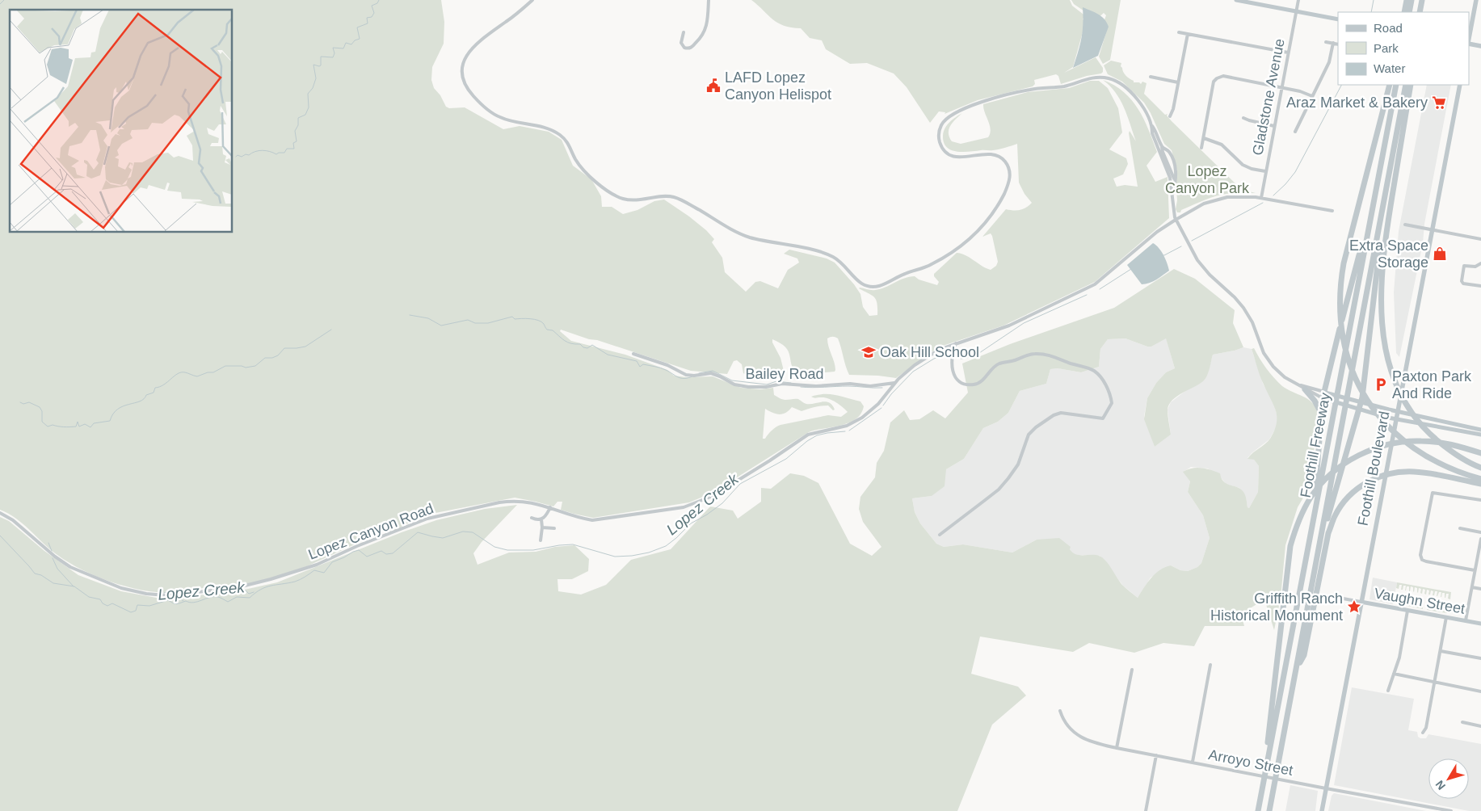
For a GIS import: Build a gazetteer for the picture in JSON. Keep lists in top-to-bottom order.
{
  "streets": {
    "highway": ["Foothill Freeway"],
    "main road": ["Foothill Boulevard"],
    "street": [
      "Gladstone Avenue",
      "Bailey Road",
      "Lopez Canyon Road",
      "Vaughn Street",
      "Arroyo Street"
    ]
  },
  "crossings": [
    ["Gladstone Avenue", "Lopez Canyon Road"],
    ["Bailey Road", "Lopez Canyon Road"],
    ["Foothill Boulevard", "Vaughn Street"],
    ["Foothill Boulevard", "Arroyo Street"]
  ],
  "water": ["Lopez Creek"],
  "parks": ["Lopez Canyon Park"],
  "places": {
    "public building": ["LAFD Lopez Canyon Helispot"],
    "supermarket": ["Araz Market & Bakery"],
    "shop": ["Extra Space Storage"],
    "school or university": ["Oak Hill School"],
    "parking": ["Paxton Park And Ride"],
    "place": ["Griffith Ranch Historical Monument"]
  },
  "legend": ["Road", "Park", "Water"],
  "north": "bottom left"
}
